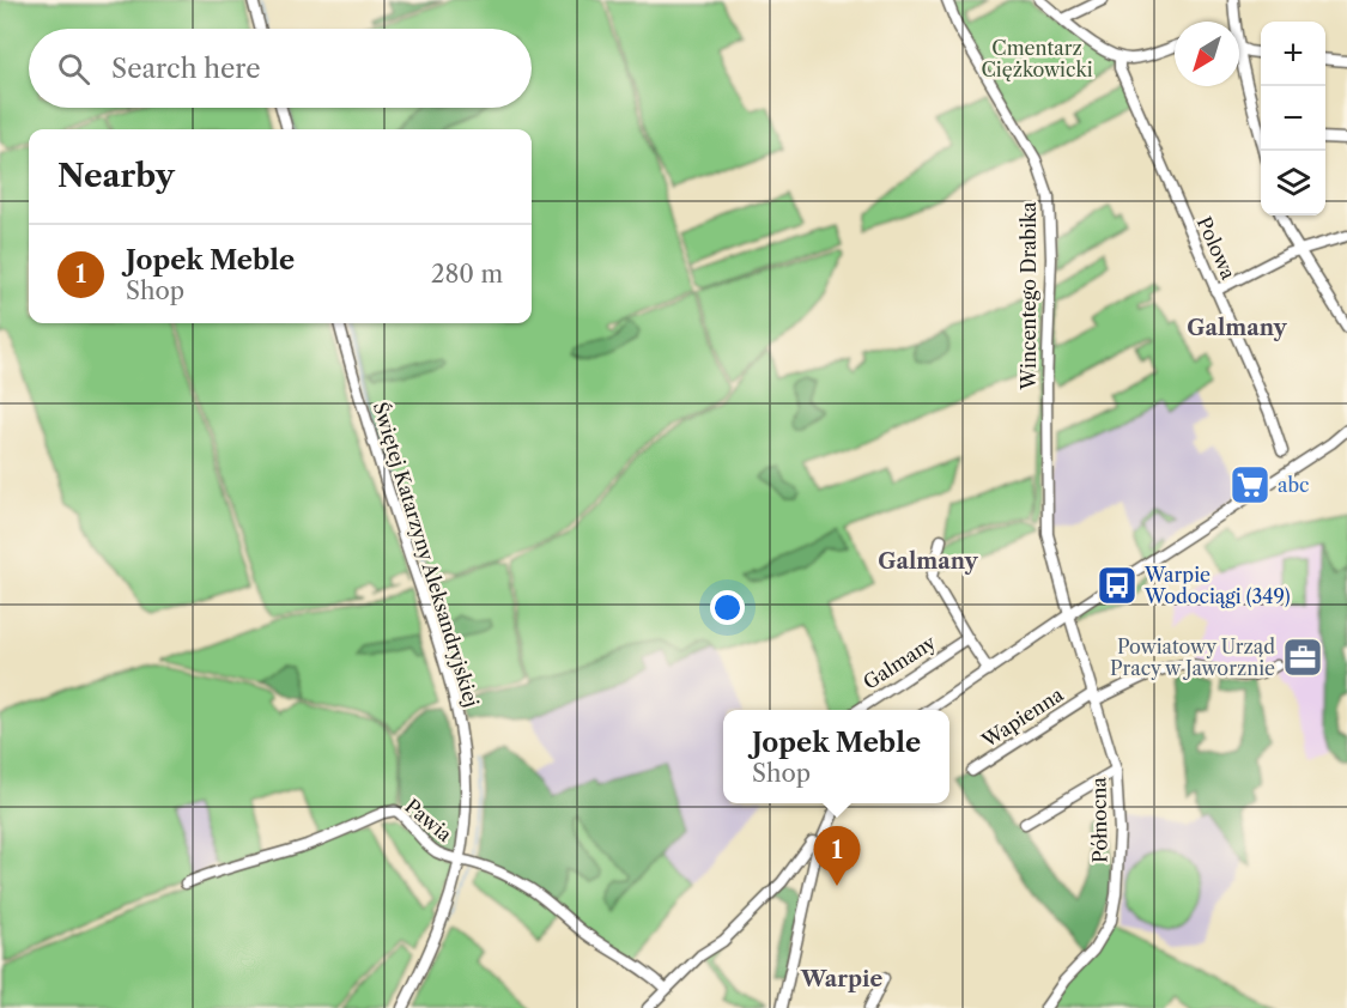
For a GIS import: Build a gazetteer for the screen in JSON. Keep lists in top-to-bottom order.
{
  "streets": {
    "street": [
      "Polowa",
      "Wincentego Drabika",
      "Świętej Katarzyny Aleksandryjskiej",
      "Galmany",
      "Wapienna",
      "Pawia",
      "Północna"
    ]
  },
  "crossings": [
    ["Wincentego Drabika", "Północna"],
    ["Świętej Katarzyny Aleksandryjskiej", "Pawia"],
    ["Wapienna", "Północna"]
  ],
  "districts": ["Galmany", "Galmany", "Warpie"],
  "parks": ["Cmentarz Ciężkowicki"],
  "places": {
    "supermarket": ["abc"],
    "bus stop": ["Warpie Wodociągi (349)"],
    "office": ["Powiatowy Urząd Pracy w Jaworznie"]
  },
  "north": "bottom left",
  "page": {
    "map_buttons": ["+", "−"],
    "search": "Search here",
    "heading": "Nearby",
    "list": [
      {
        "mark": "1",
        "name": "Jopek Meble",
        "note": "Shop",
        "value": "280 m"
      }
    ],
    "popup": ["Jopek Meble", "Shop"],
    "pins": "1"
  }
}
